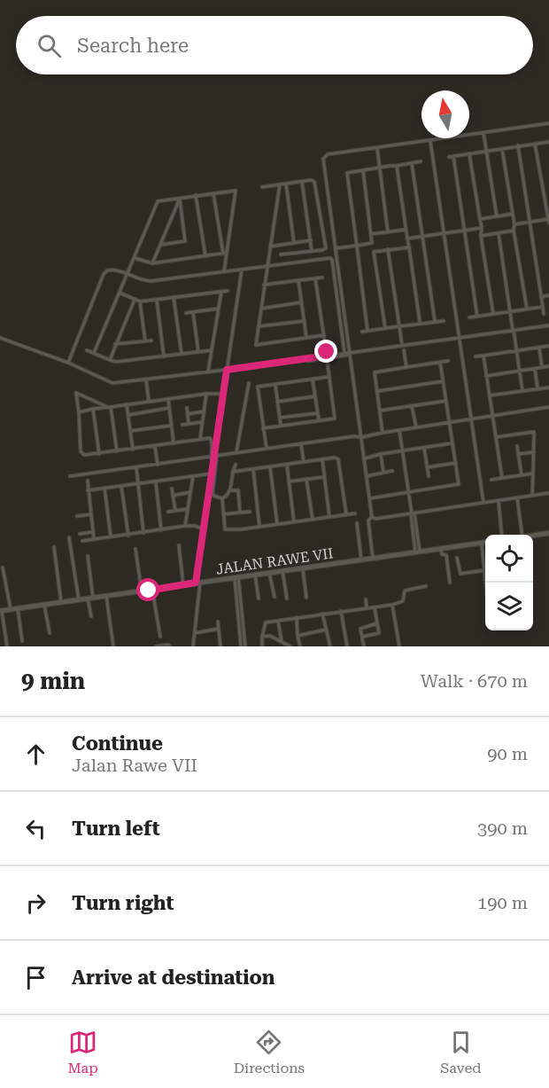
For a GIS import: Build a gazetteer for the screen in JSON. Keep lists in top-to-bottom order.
{
  "streets": {
    "main road": ["JALAN RAWE VII"]
  },
  "north": "top",
  "page": {
    "search": "Search here",
    "heading": ["9 min", "Walk · 670 m"],
    "list": [
      ["Continue", "Jalan Rawe VII", "90 m"],
      ["Turn left", "390 m"],
      ["Turn right", "190 m"],
      "Arrive at destination"
    ],
    "nav": ["Map", "Directions", "Saved"]
  }
}
